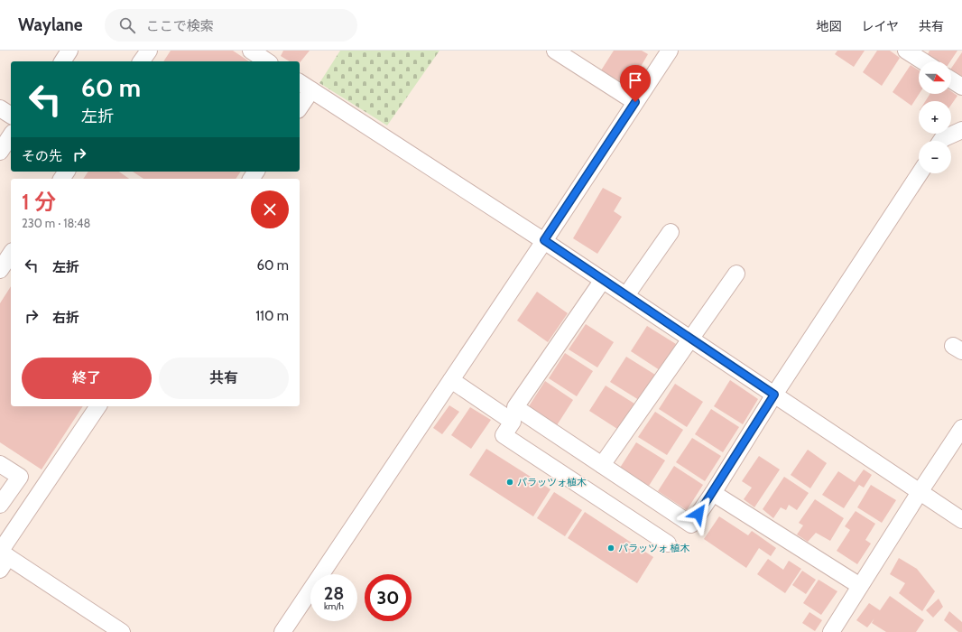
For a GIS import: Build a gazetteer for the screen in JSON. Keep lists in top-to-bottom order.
{
  "places": ["パラッツォ植木", "パラッツォ 植木"],
  "north": "right",
  "page": {
    "header": "Waylane",
    "search": "ここで検索",
    "nav": ["地図", "レイヤ", "共有"],
    "map_buttons": ["+", "−"],
    "turn": ["60 m", "左折"],
    "then": "その先",
    "heading": ["1 分", "230 m · 18:48"],
    "list": [
      {
        "name": "左折",
        "value": "60 m"
      },
      {
        "name": "右折",
        "value": "110 m"
      }
    ],
    "buttons": ["終了", "共有"],
    "speed": "28 km/h",
    "limit": "30"
  }
}
